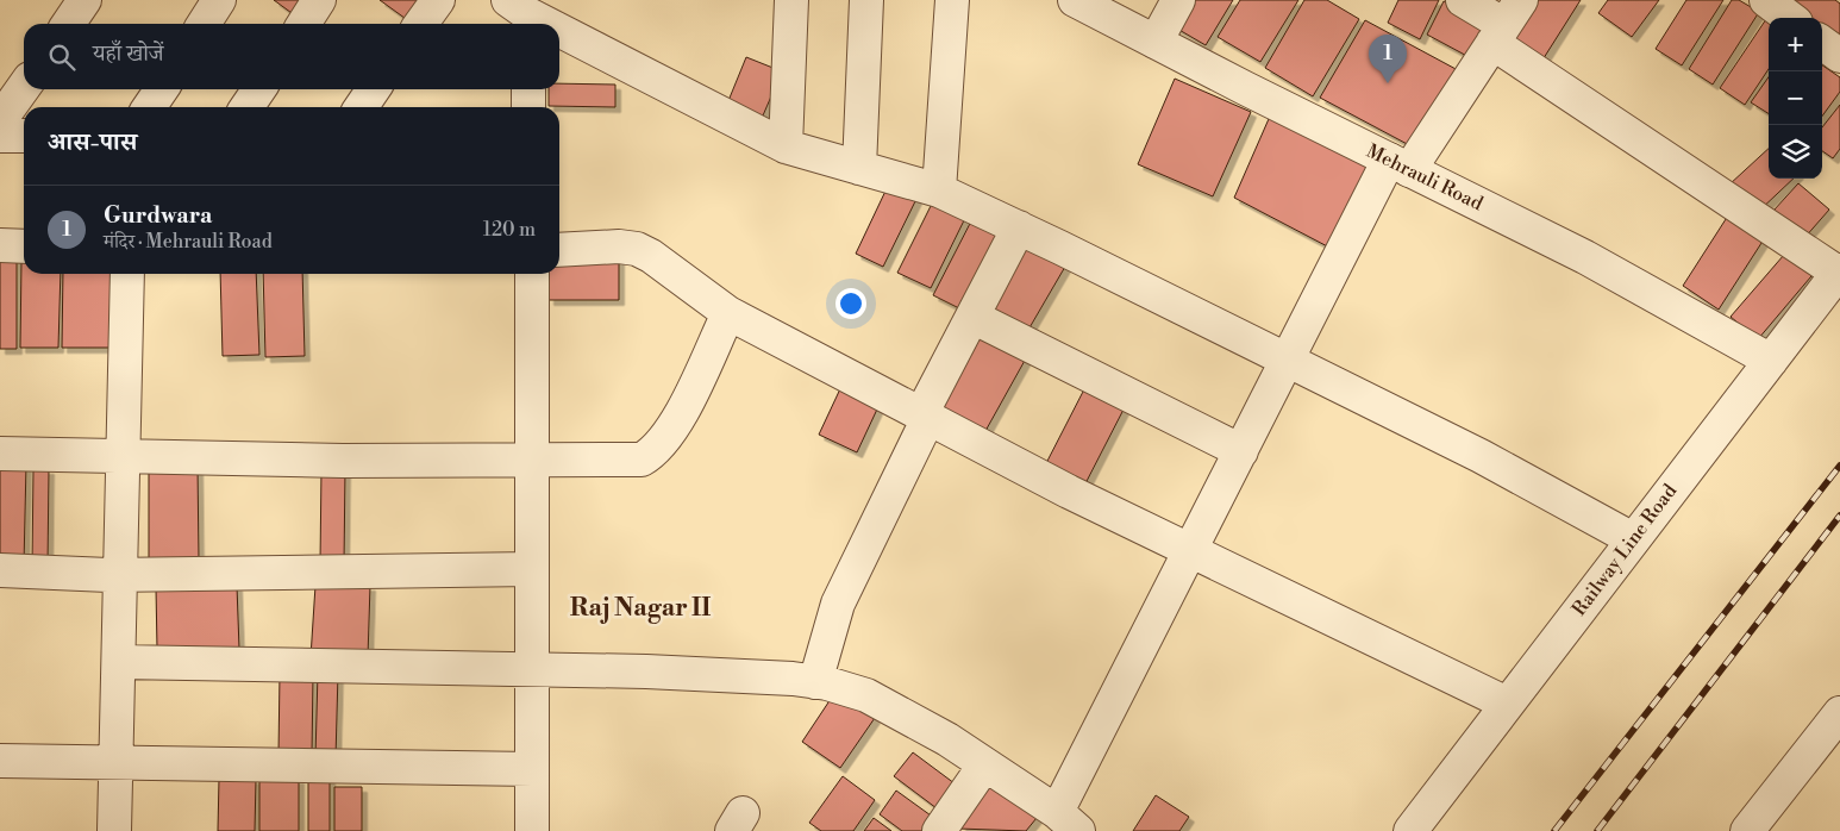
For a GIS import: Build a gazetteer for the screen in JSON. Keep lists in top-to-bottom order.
{
  "streets": {
    "street": ["Mehrauli Road", "Railway Line Road"]
  },
  "crossings": [
    ["Mehrauli Road", "Railway Line Road"]
  ],
  "districts": ["Raj Nagar II"],
  "page": {
    "map_buttons": ["+", "−"],
    "search": "यहाँ खोजें",
    "pins": "1",
    "heading": "आस-पास",
    "list": [
      {
        "mark": "1",
        "name": "Gurdwara",
        "note": "मंदिर · Mehrauli Road",
        "value": "120 m"
      }
    ]
  }
}
